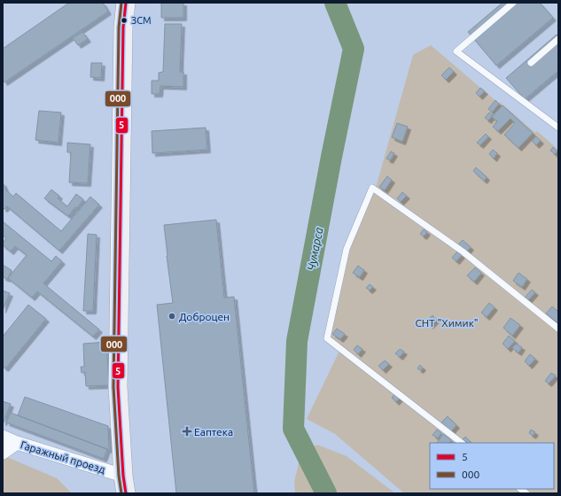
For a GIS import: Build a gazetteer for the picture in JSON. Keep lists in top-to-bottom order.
{
  "streets": {
    "street": ["Гаражный проезд"]
  },
  "water": ["Чумарса"],
  "parks": ["СНТ \"Химик\""],
  "places": {
    "other": ["ЗСМ", "Доброцен"],
    "health": ["Еаптека"]
  },
  "lines": ["transit line 5", "transit line 000"],
  "legend": ["5", "000"]
}
